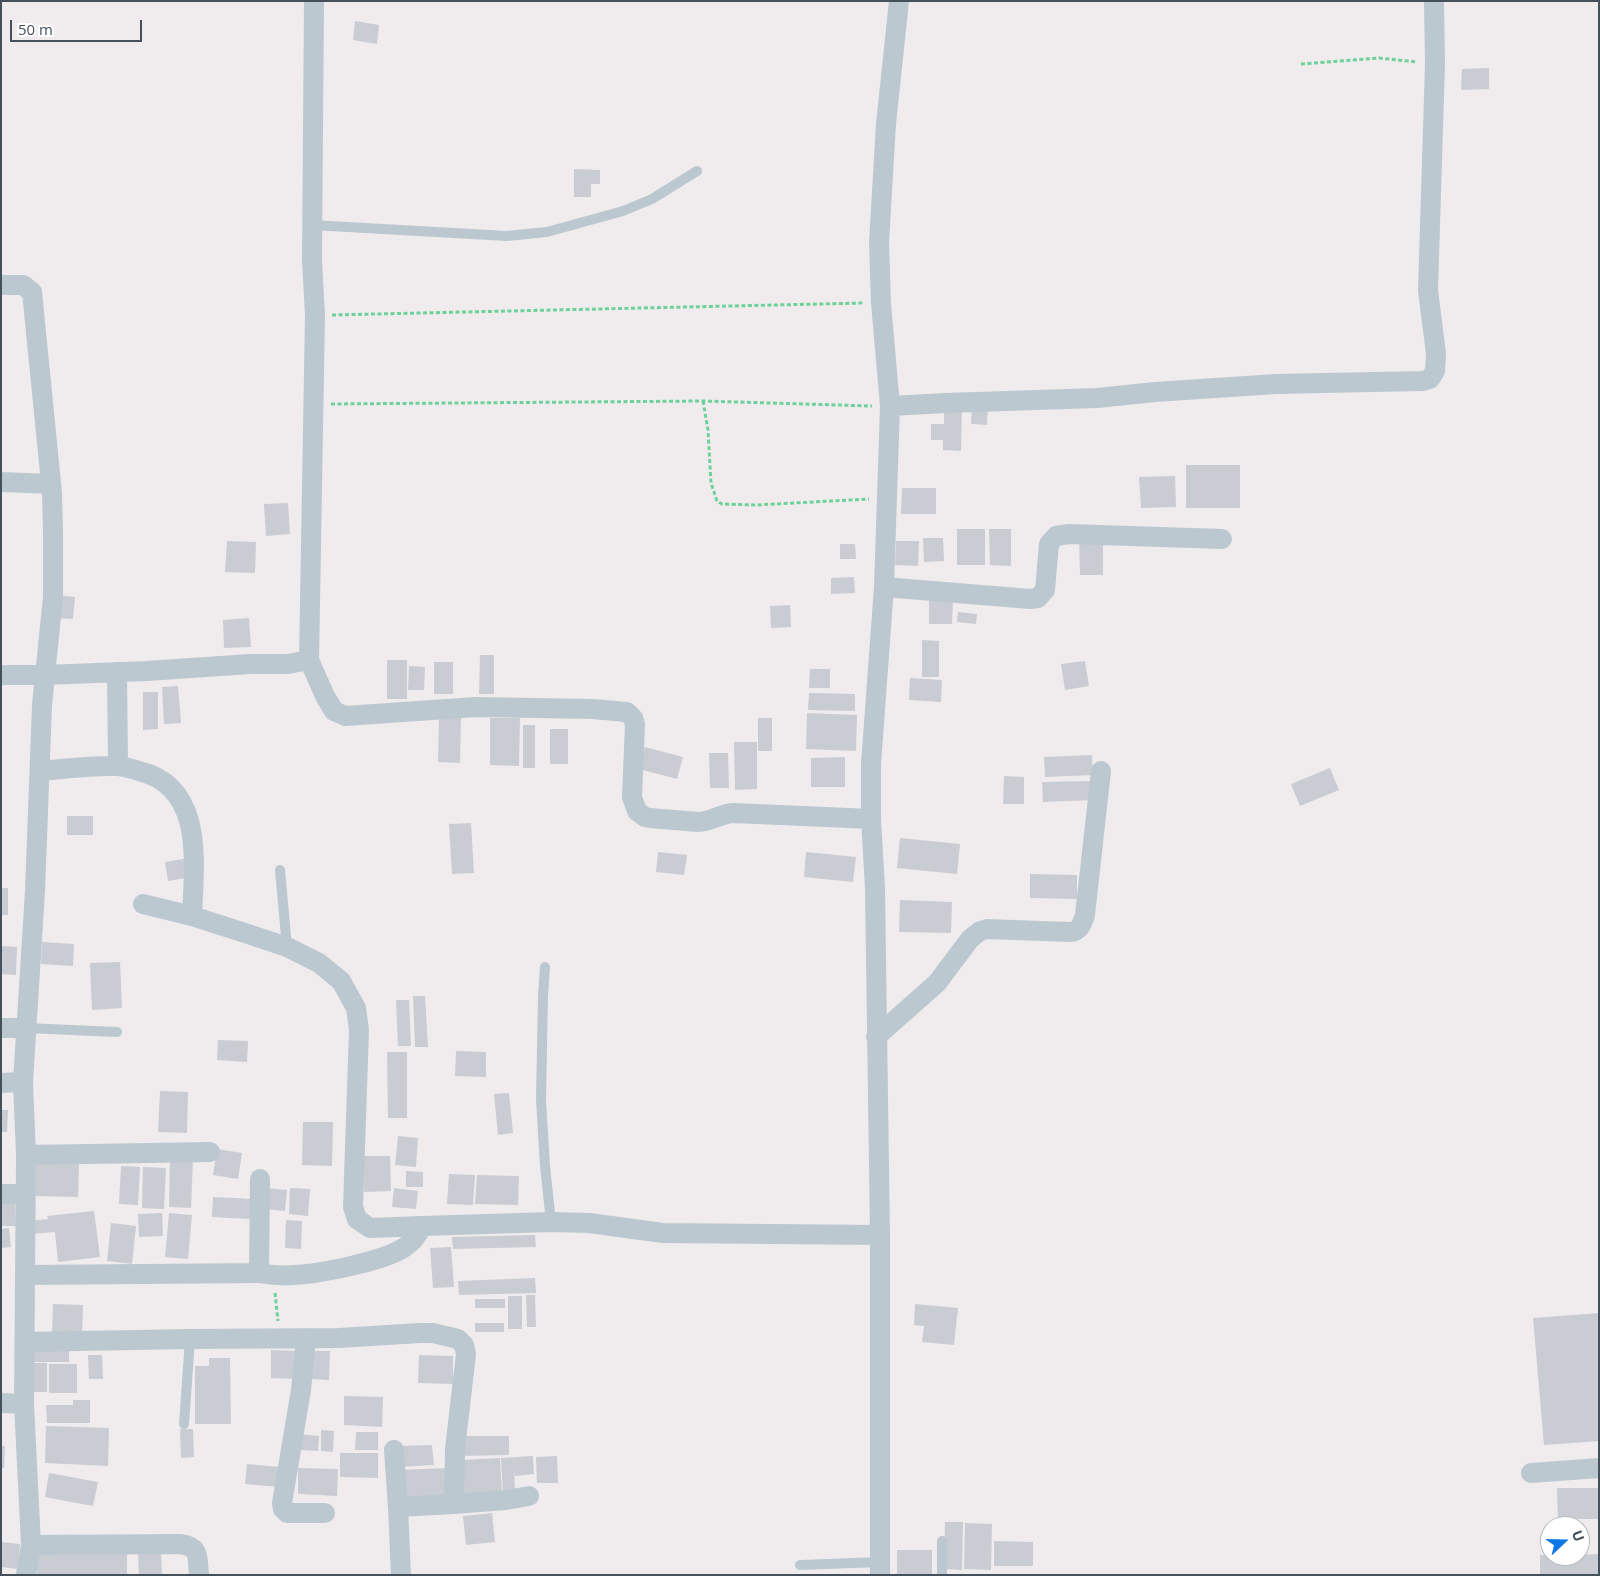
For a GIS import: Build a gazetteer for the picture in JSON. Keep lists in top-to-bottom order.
{
  "scale_bar": "50 m",
  "north": "right"
}
